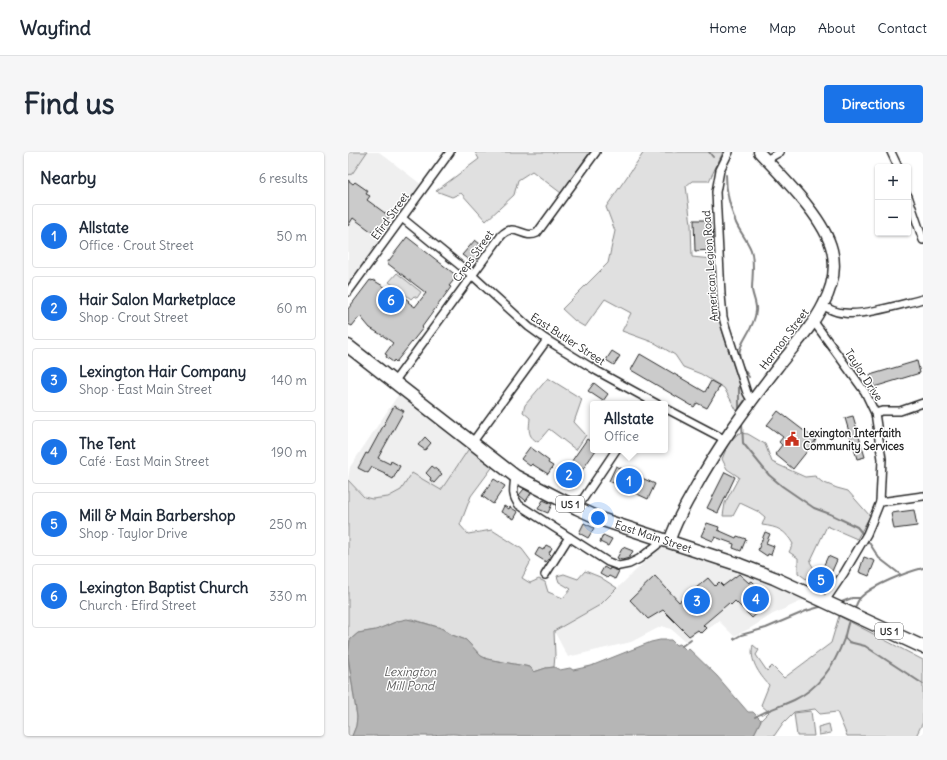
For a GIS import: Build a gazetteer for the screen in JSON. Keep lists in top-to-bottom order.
{
  "streets": {
    "main road": ["US 1", "East Main Street"],
    "street": [
      "Efird Street",
      "Creps Street",
      "American Legion Road",
      "East Butler Street",
      "Harmon Street",
      "Taylor Drive"
    ]
  },
  "crossings": [
    ["Efird Street", "East Butler Street"],
    ["Creps Street", "East Butler Street"],
    ["Creps Street", "East Main Street"],
    ["American Legion Road", "Harmon Street"],
    ["Harmon Street", "Taylor Drive"],
    ["Harmon Street", "East Main Street"],
    ["Taylor Drive", "East Main Street"]
  ],
  "water": ["Lexington Mill Pond"],
  "places": {
    "public building": ["Lexington Interfaith Community Services"]
  },
  "page": {
    "header": "Wayfind",
    "nav": [
      "Home",
      "Map",
      "About",
      "Contact"
    ],
    "buttons": "Directions",
    "title": "Find us",
    "heading": ["Nearby", "6 results"],
    "map_buttons": ["+", "−"],
    "list": [
      {
        "mark": "1",
        "name": "Allstate",
        "note": "Office · Crout Street",
        "value": "50 m"
      },
      {
        "mark": "2",
        "name": "Hair Salon Marketplace",
        "note": "Shop · Crout Street",
        "value": "60 m"
      },
      {
        "mark": "3",
        "name": "Lexington Hair Company",
        "note": "Shop · East Main Street",
        "value": "140 m"
      },
      {
        "mark": "4",
        "name": "The Tent",
        "note": "Café · East Main Street",
        "value": "190 m"
      },
      {
        "mark": "5",
        "name": "Mill & Main Barbershop",
        "note": "Shop · Taylor Drive",
        "value": "250 m"
      },
      {
        "mark": "6",
        "name": "Lexington Baptist Church",
        "note": "Church · Efird Street",
        "value": "330 m"
      }
    ],
    "pins": [
      "6",
      "2",
      "1",
      "5",
      "4",
      "3"
    ],
    "popup": ["Allstate", "Office"]
  }
}
